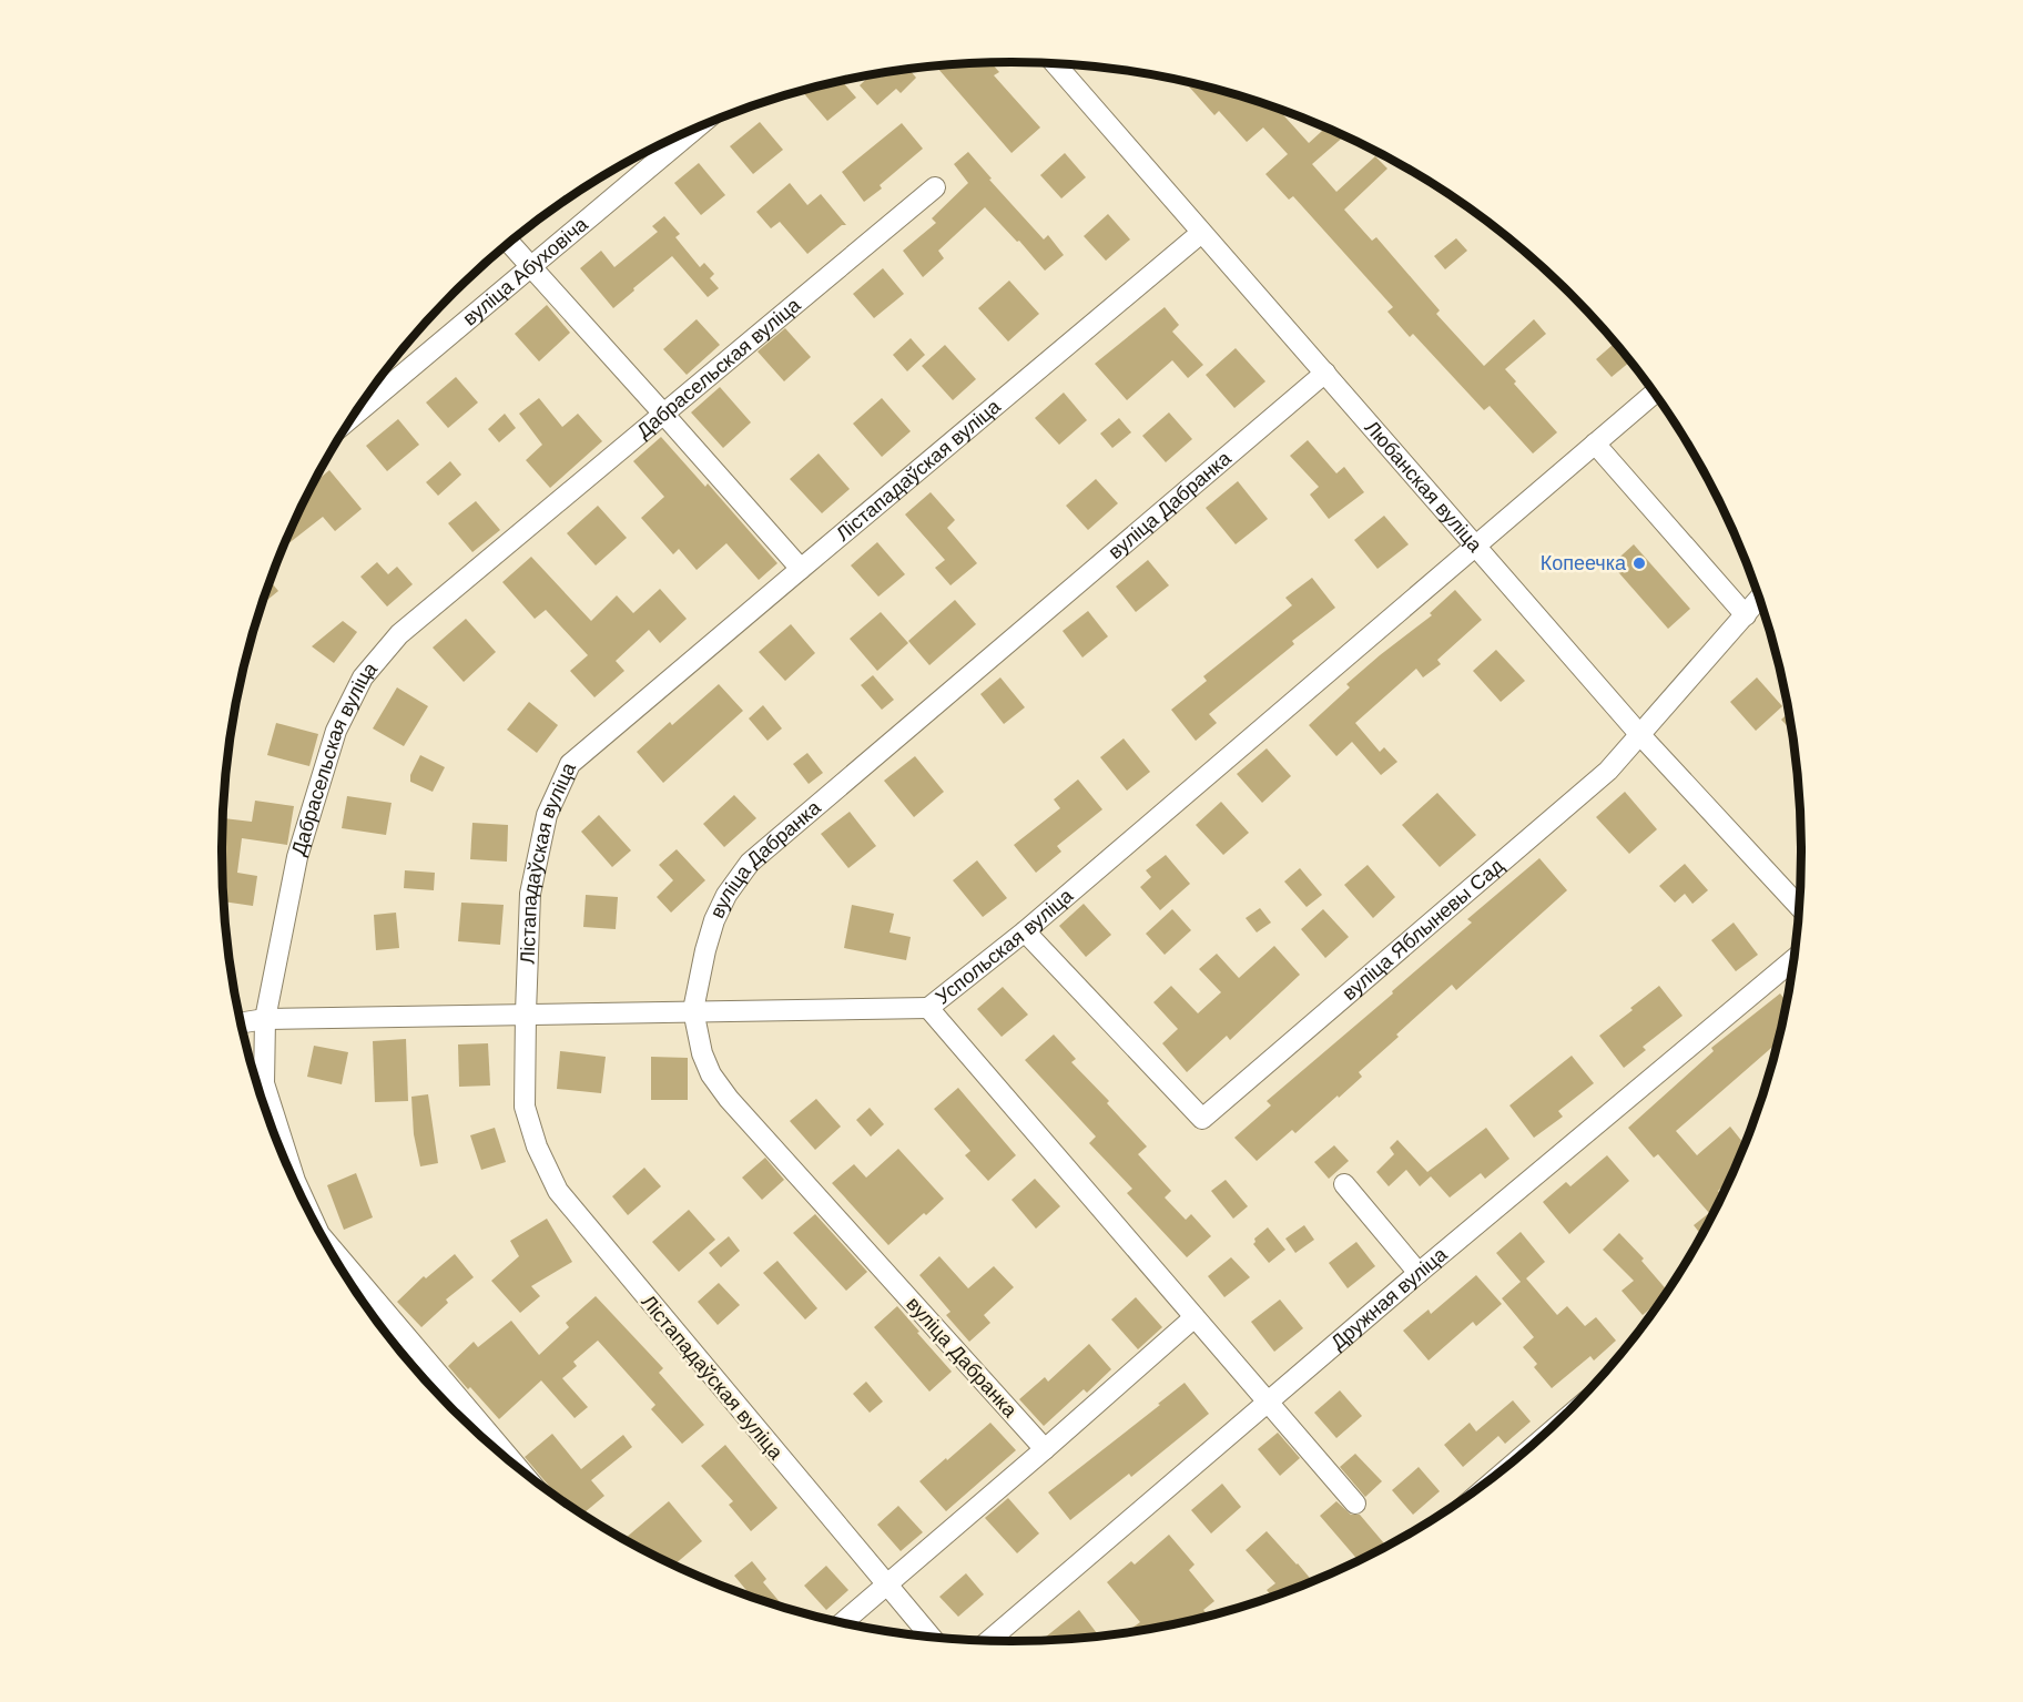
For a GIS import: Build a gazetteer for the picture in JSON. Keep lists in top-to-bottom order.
{
  "streets": {
    "street": [
      "вуліца Абуховіча",
      "Дабрасельская вуліца",
      "Лістападаўская вуліца",
      "Любанская вуліца",
      "вуліца Дабранка",
      "вуліца Яблыневы Сад",
      "Успольская вуліца",
      "Дружная вуліца"
    ]
  },
  "crossings": [
    ["Лістападаўская вуліца", "Любанская вуліца"],
    ["Любанская вуліца", "вуліца Дабранка"],
    ["Любанская вуліца", "вуліца Яблыневы Сад"],
    ["Любанская вуліца", "Успольская вуліца"],
    ["вуліца Яблыневы Сад", "Успольская вуліца"],
    ["Успольская вуліца", "Дружная вуліца"]
  ],
  "places": ["Копеечка"]
}
